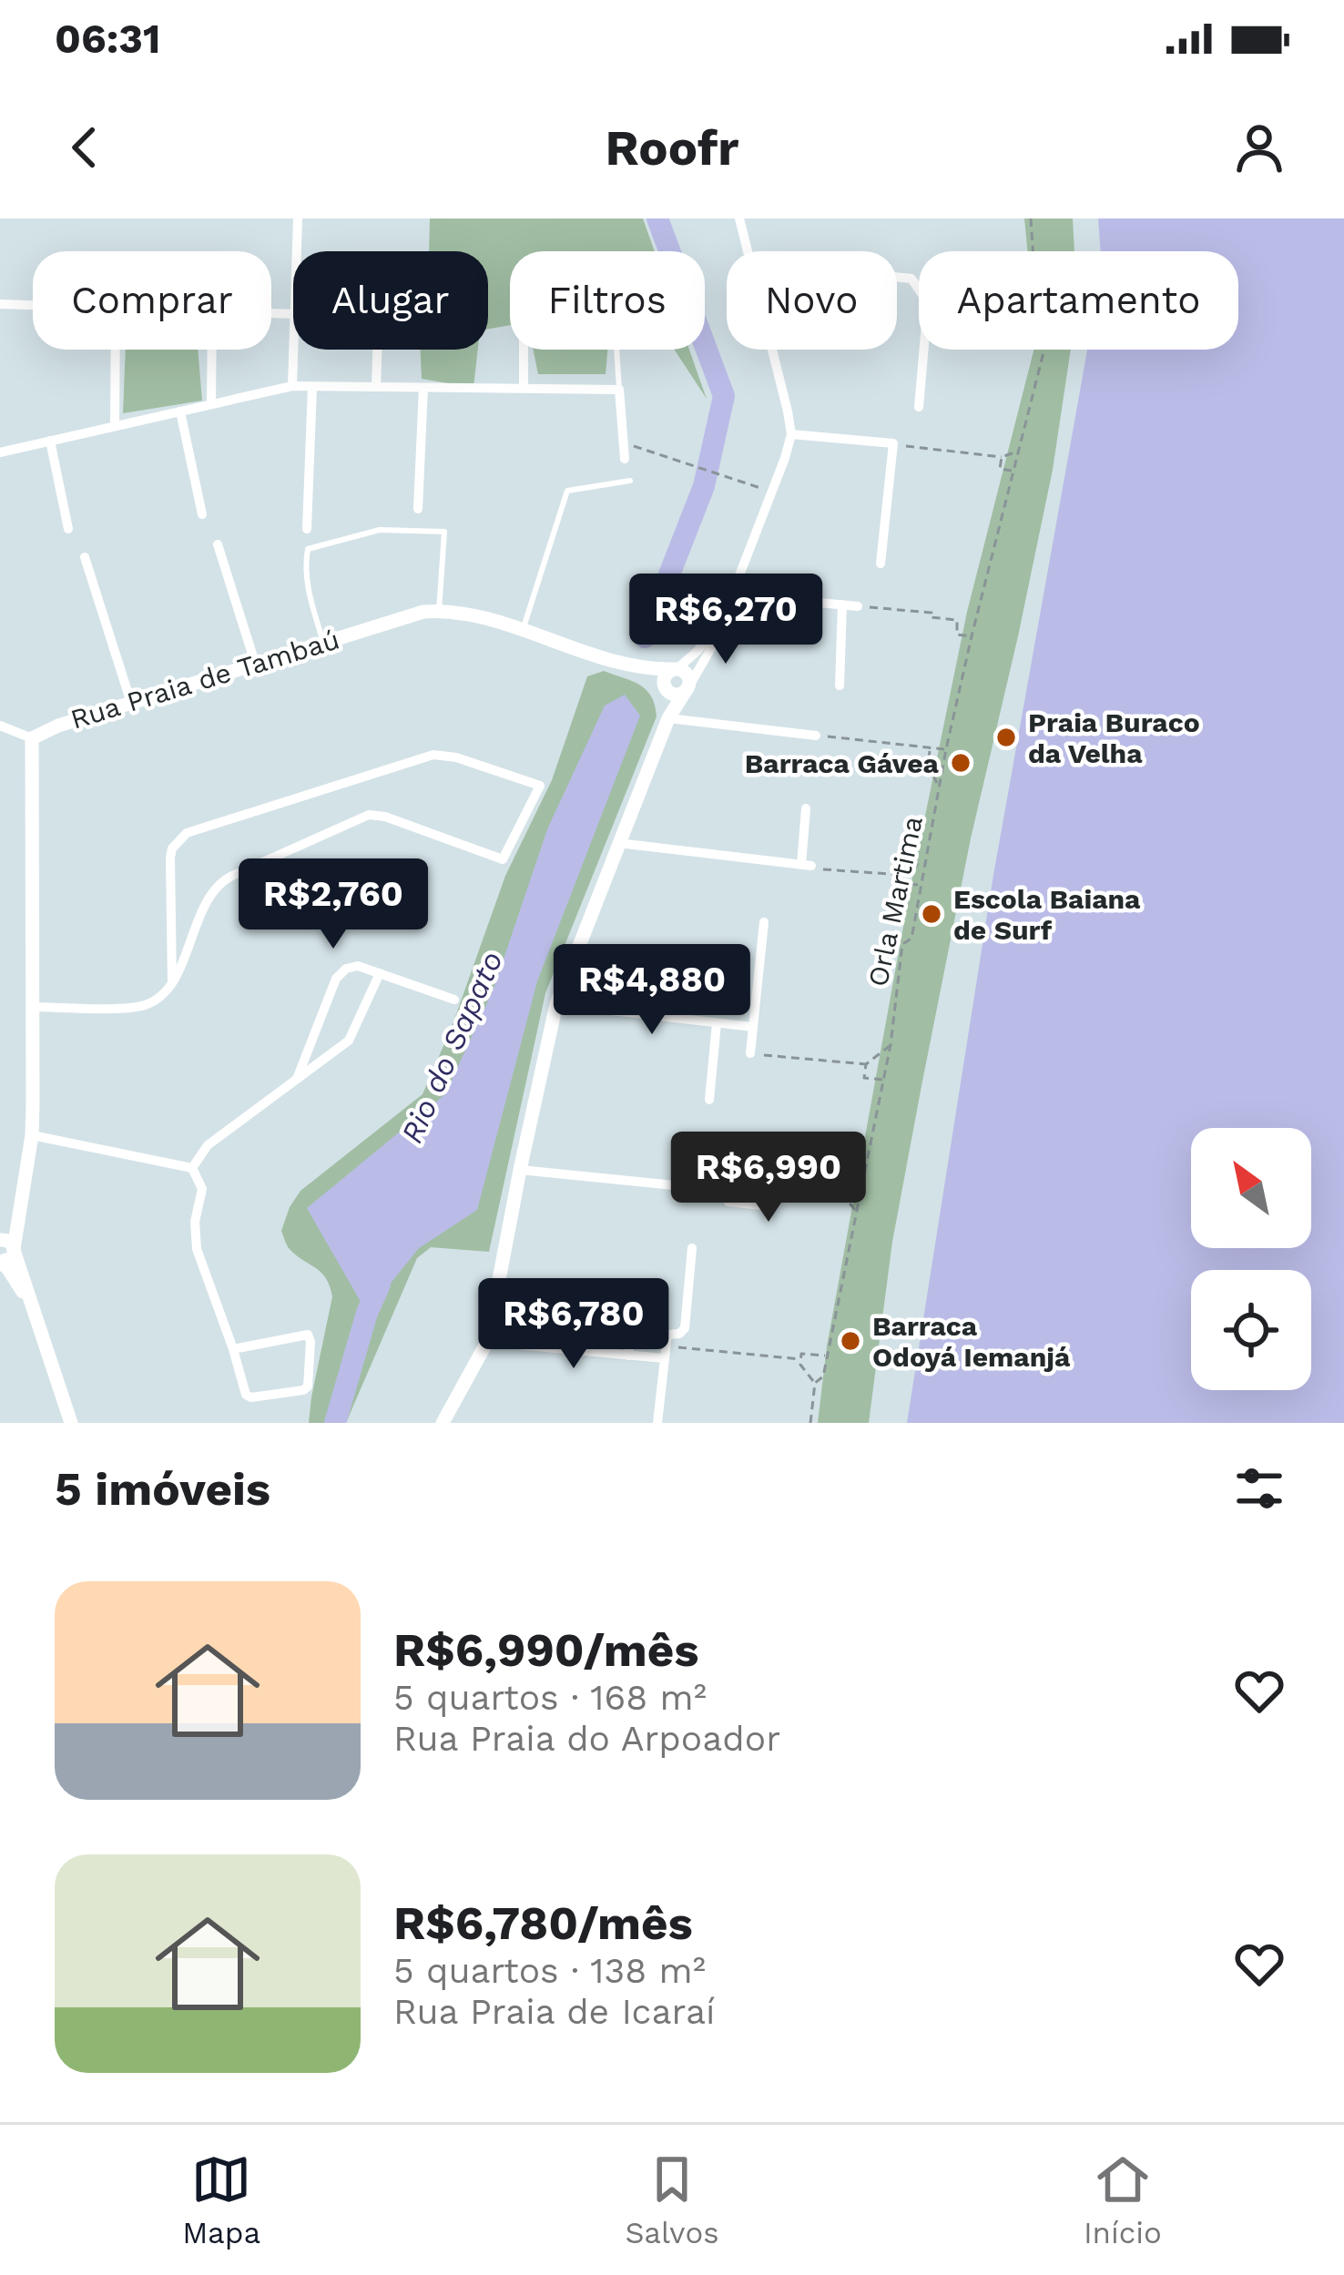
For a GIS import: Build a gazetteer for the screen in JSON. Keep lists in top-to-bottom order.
{
  "streets": {
    "street": ["Rua Praia de Tambaú"],
    "path": ["Orla Martima"]
  },
  "water": ["Rio do Sapato"],
  "places": [
    "Praia Buraco da Velha",
    "Barraca Gávea",
    "Escola Baiana de Surf",
    "Barraca Odoyá Iemanjá"
  ],
  "north": "top left",
  "page": {
    "status": "06:31",
    "header": "Roofr",
    "chip": [
      "Comprar",
      "Alugar",
      "Filtros",
      "Novo",
      "Apartamento"
    ],
    "price": [
      "R$6,270",
      "R$2,760",
      "R$4,880",
      "R$6,990",
      "R$6,780"
    ],
    "heading": "5 imóveis",
    "list": [
      {
        "name": "R$6,990/mês",
        "note": "5 quartos · 168 m² · Rua Praia do Arpoador"
      },
      {
        "name": "R$6,780/mês",
        "note": "5 quartos · 138 m² · Rua Praia de Icaraí"
      }
    ],
    "tabs": ["Mapa", "Salvos", "Início"]
  }
}
